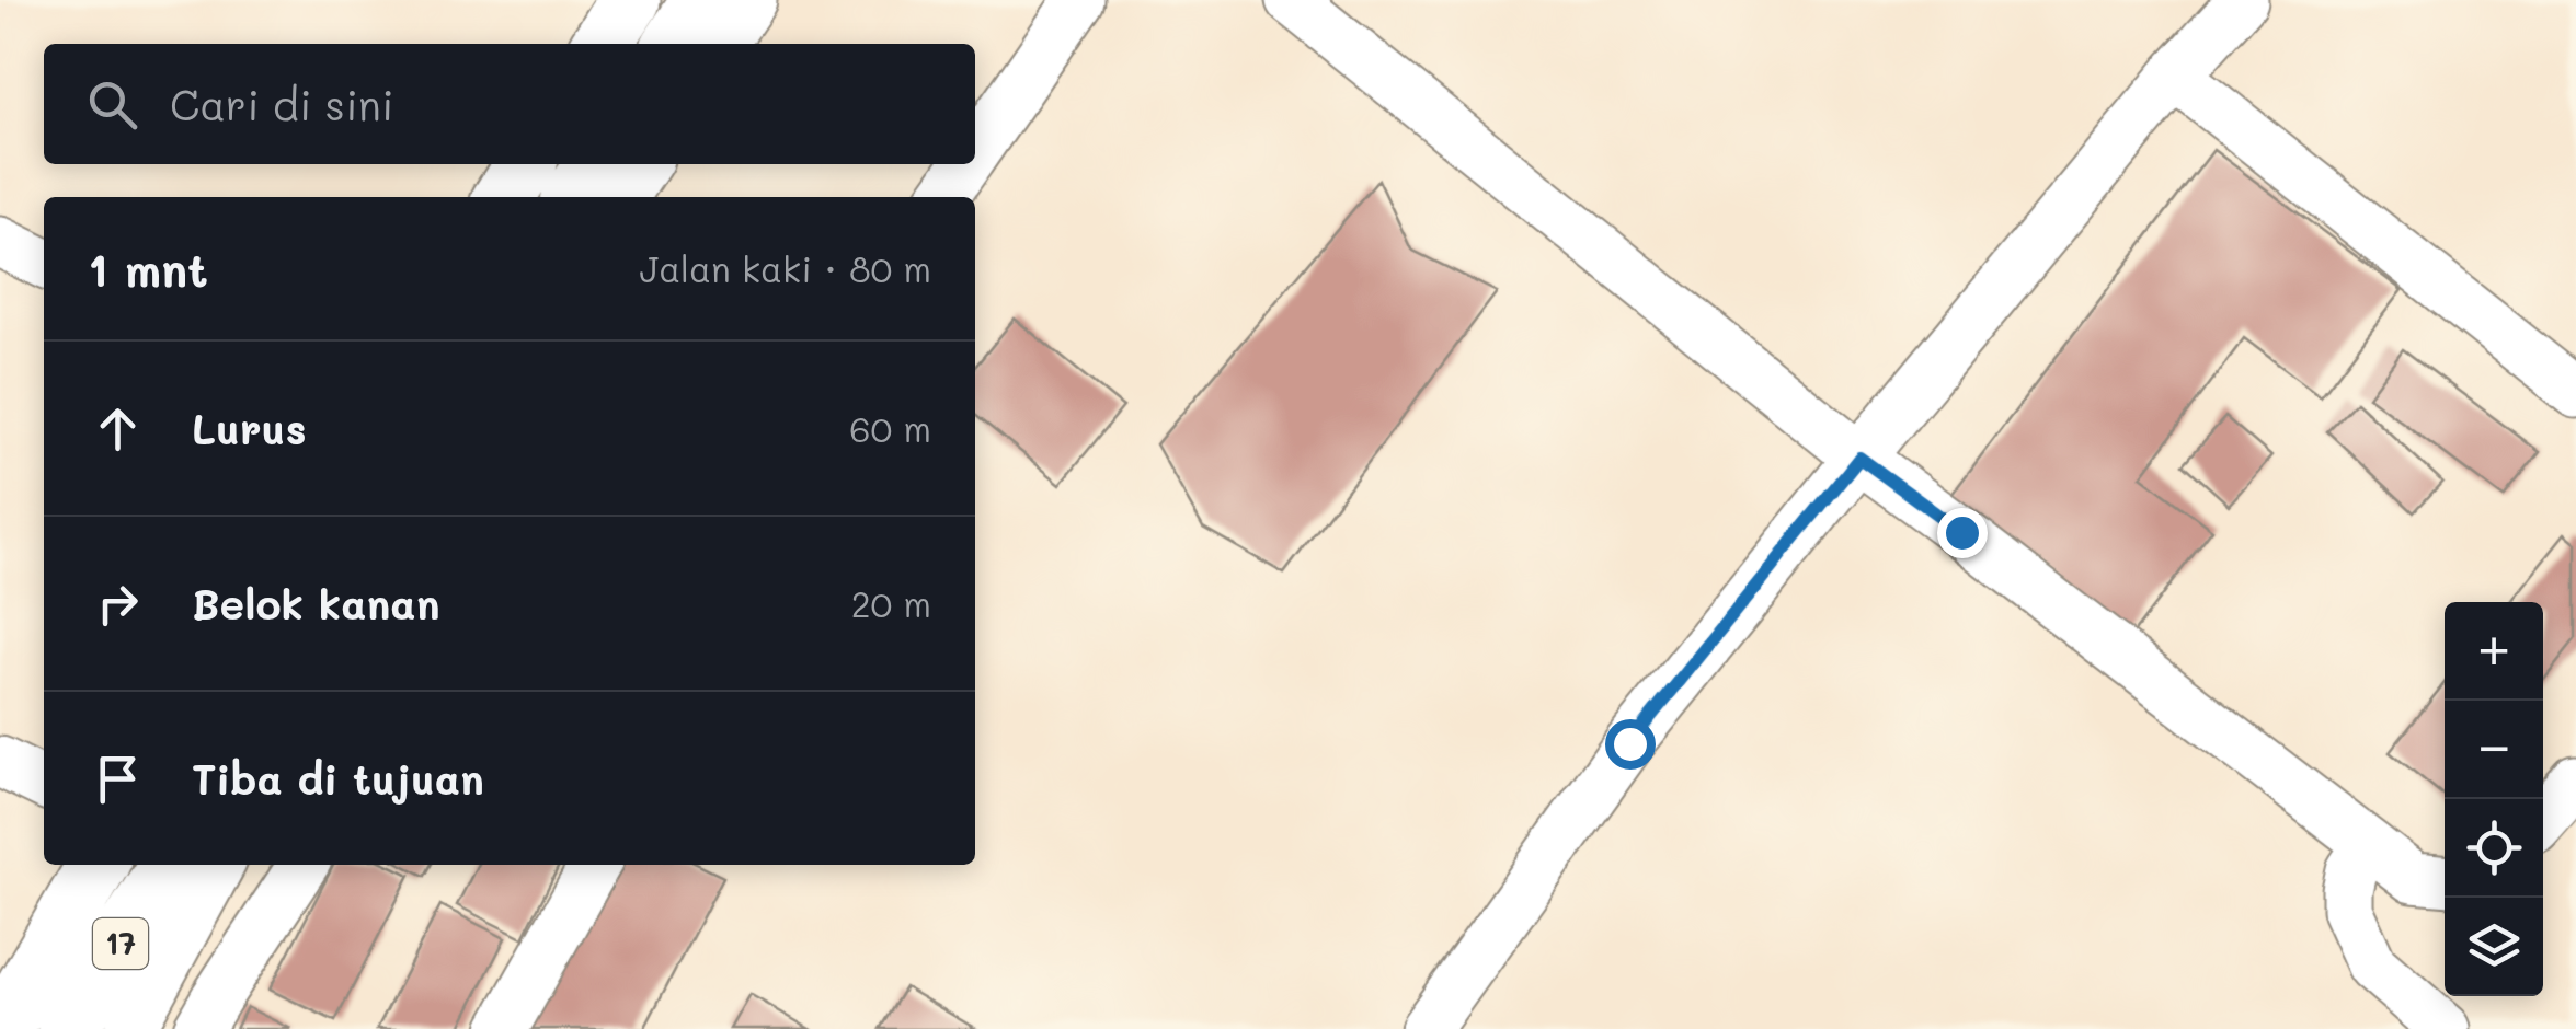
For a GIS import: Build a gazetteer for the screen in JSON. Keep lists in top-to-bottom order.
{
  "streets": {
    "highway": ["17"]
  },
  "page": {
    "search": "Cari di sini",
    "heading": ["1 mnt", "Jalan kaki · 80 m"],
    "list": [
      ["Lurus", "60 m"],
      ["Belok kanan", "20 m"],
      "Tiba di tujuan"
    ],
    "map_buttons": ["+", "−"]
  }
}
